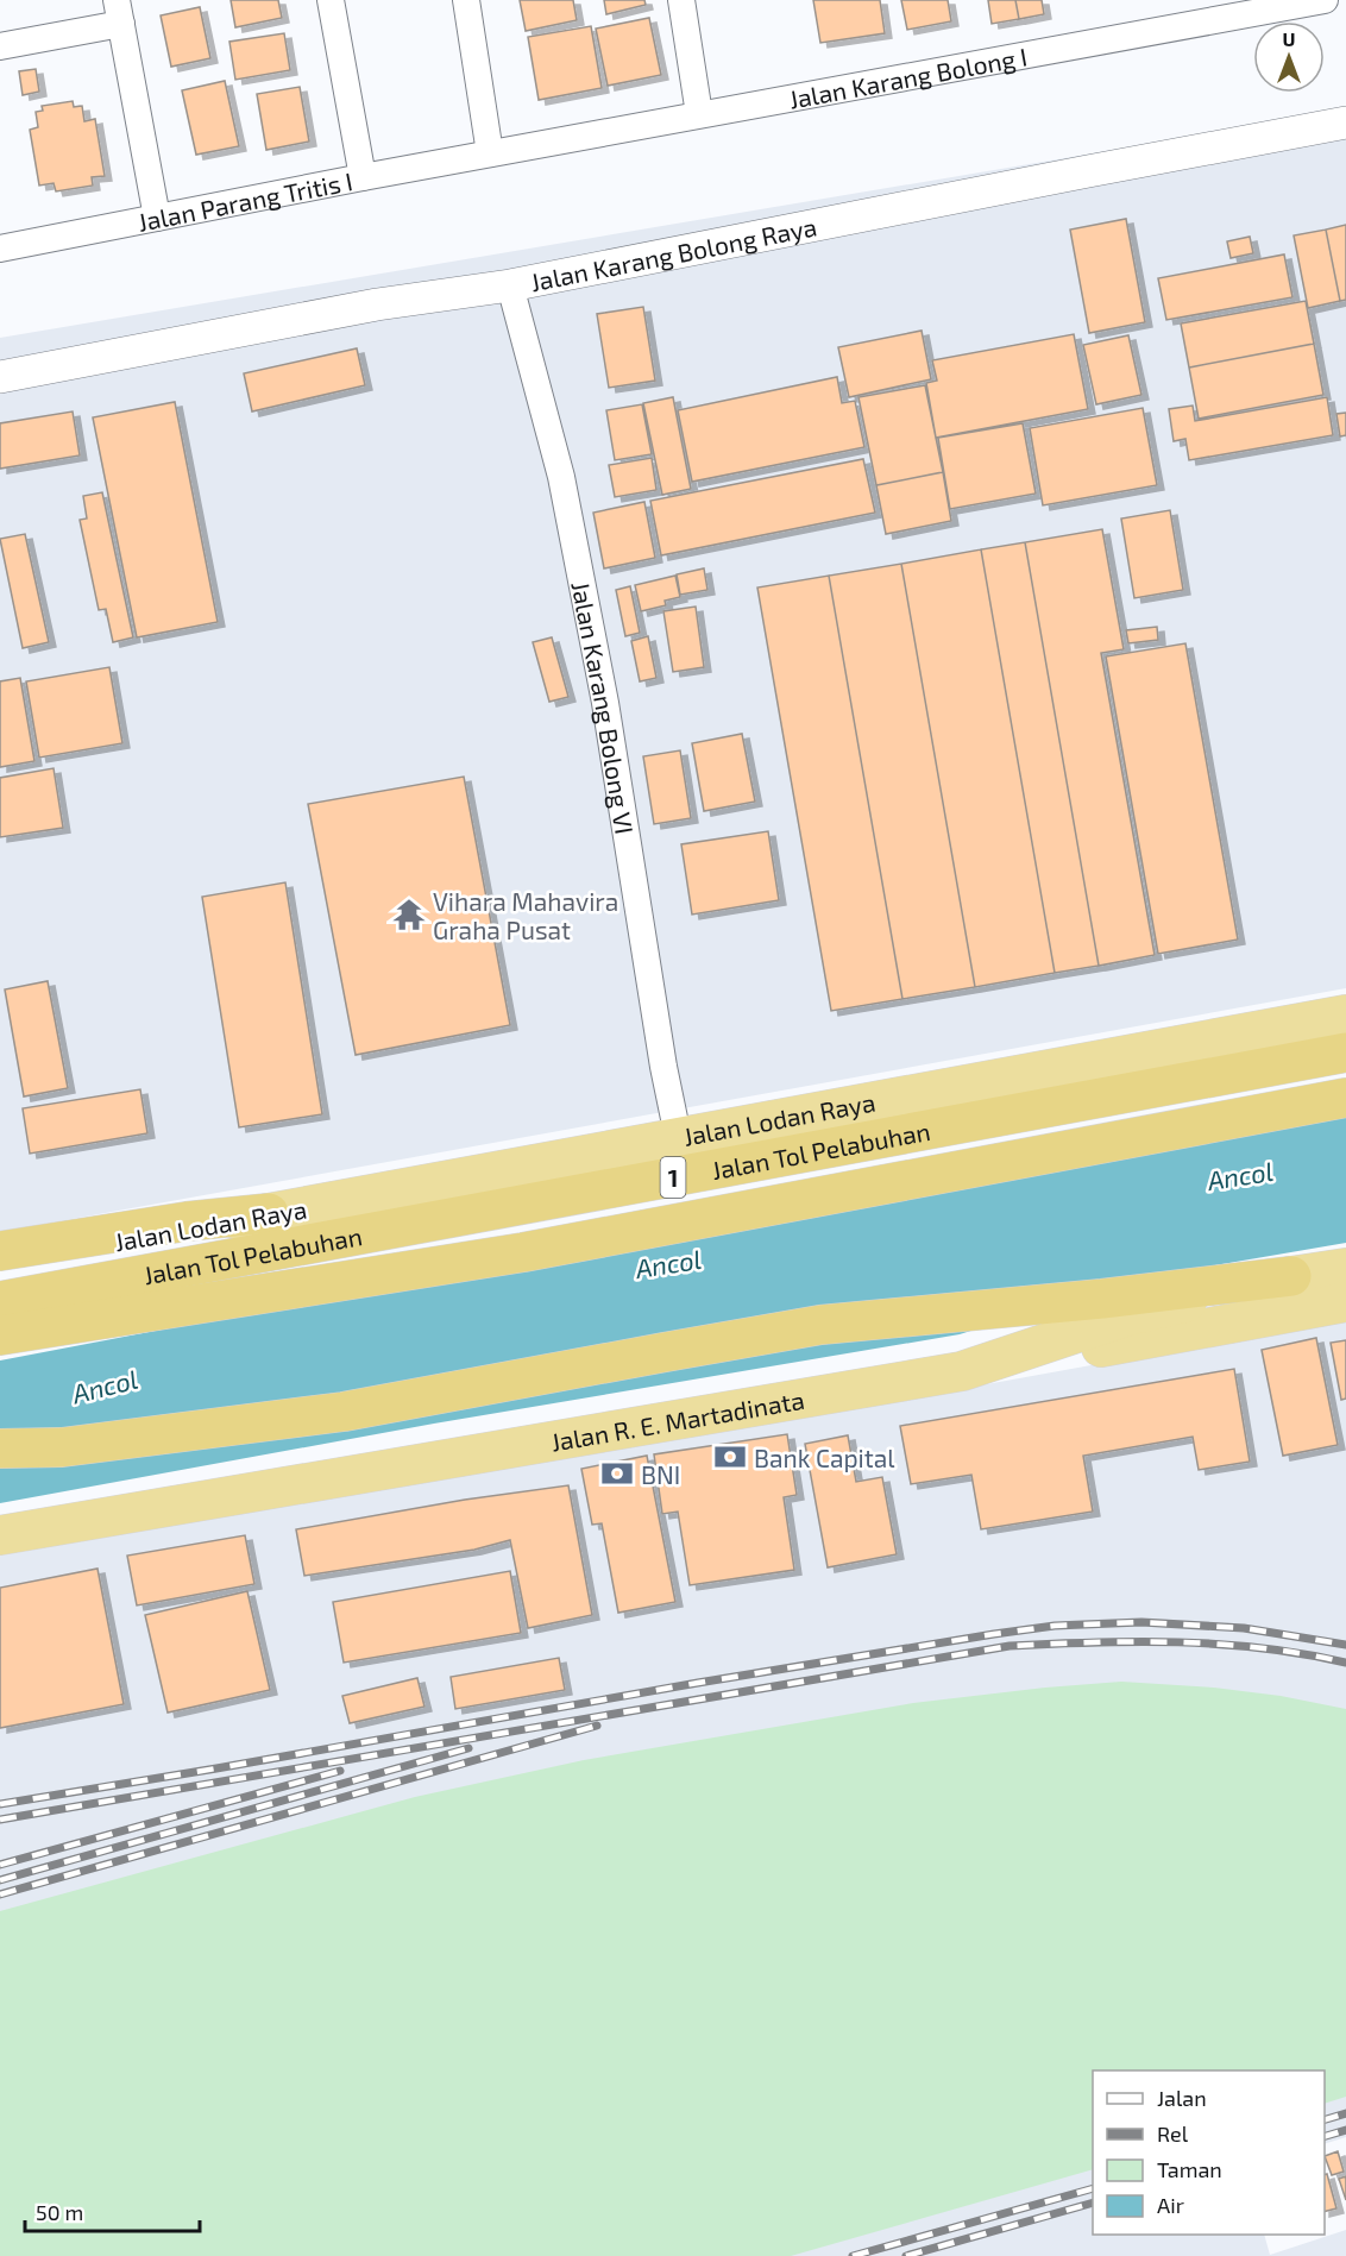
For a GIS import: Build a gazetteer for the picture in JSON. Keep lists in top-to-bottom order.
{
  "streets": {
    "highway": [
      "Jalan Lodan Raya",
      "Jalan Tol Pelabuhan",
      "1",
      "Jalan R. E. Martadinata"
    ],
    "street": [
      "Jalan Karang Bolong I",
      "Jalan Parang Tritis I",
      "Jalan Karang Bolong Raya",
      "Jalan Karang Bolong VI"
    ]
  },
  "crossings": [
    ["Jalan Karang Bolong I", "Jalan Parang Tritis I"],
    ["Jalan Karang Bolong Raya", "Jalan Karang Bolong VI"],
    ["Jalan Karang Bolong VI", "Jalan Lodan Raya"]
  ],
  "water": ["Ancol"],
  "places": {
    "temple": ["Vihara Mahavira Graha Pusat"],
    "bank": ["Bank Capital", "BNI"]
  },
  "legend": [
    "Jalan",
    "Rel",
    "Taman",
    "Air"
  ],
  "scale_bar": "50 m",
  "north": "top"
}
